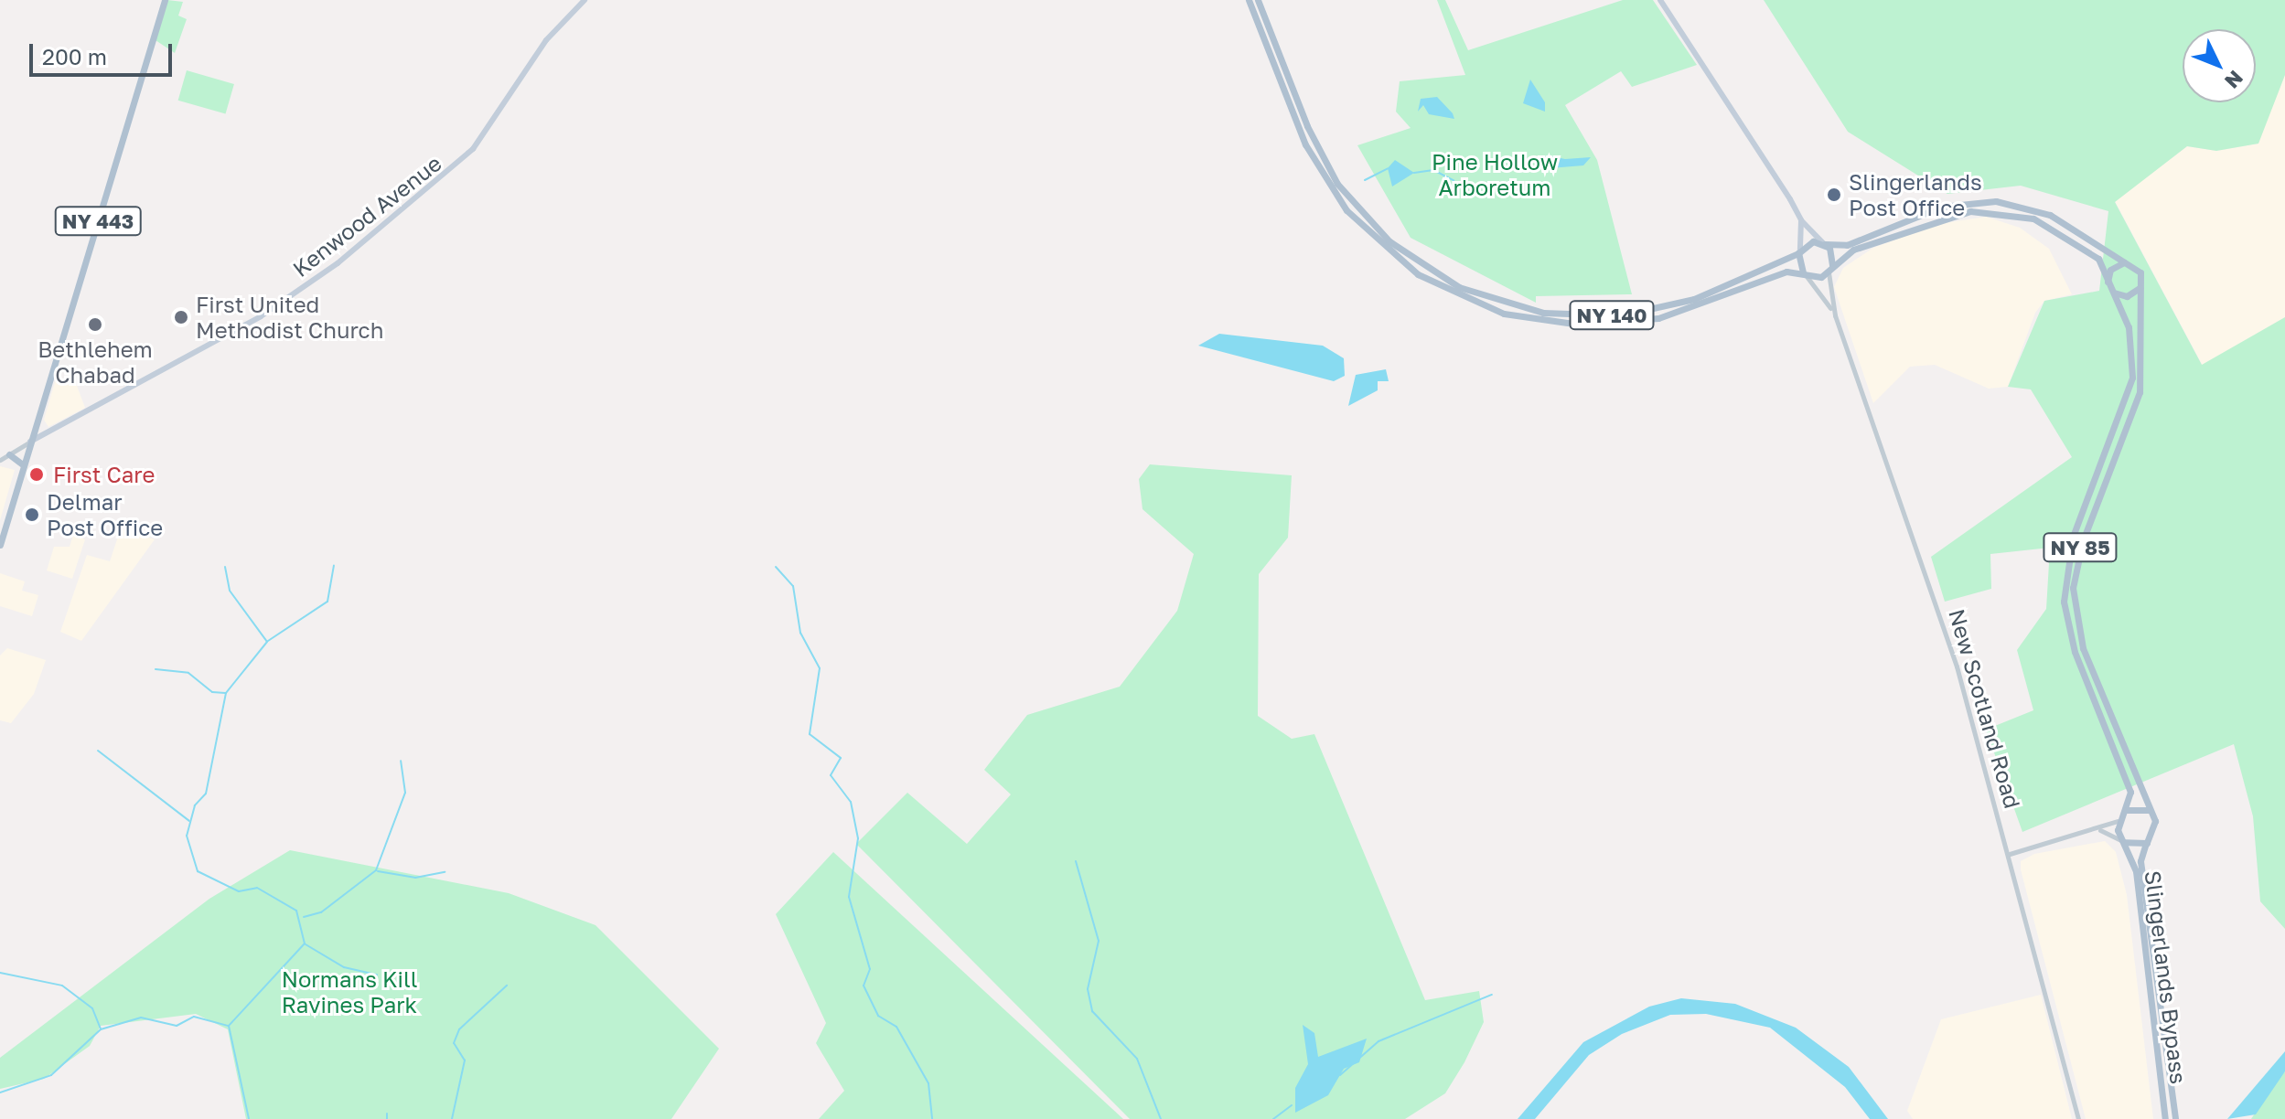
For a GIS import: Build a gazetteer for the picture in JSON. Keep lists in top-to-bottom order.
{
  "streets": {
    "main road": [
      "Kenwood Avenue",
      "NY 443",
      "NY 140",
      "NY 85",
      "Slingerlands Bypass"
    ],
    "street": ["New Scotland Road"]
  },
  "crossings": [
    ["Kenwood Avenue", "NY 443"],
    ["NY 140", "New Scotland Road"],
    ["NY 85", "New Scotland Road"],
    ["NY 85", "Slingerlands Bypass"]
  ],
  "parks": ["Pine Hollow Arboretum", "Normans Kill Ravines Park"],
  "places": [
    "Slingerlands Post Office",
    "First United Methodist Church",
    "Bethlehem Chabad",
    "First Care",
    "Delmar Post Office"
  ],
  "scale_bar": "200 m",
  "north": "bottom right"
}
